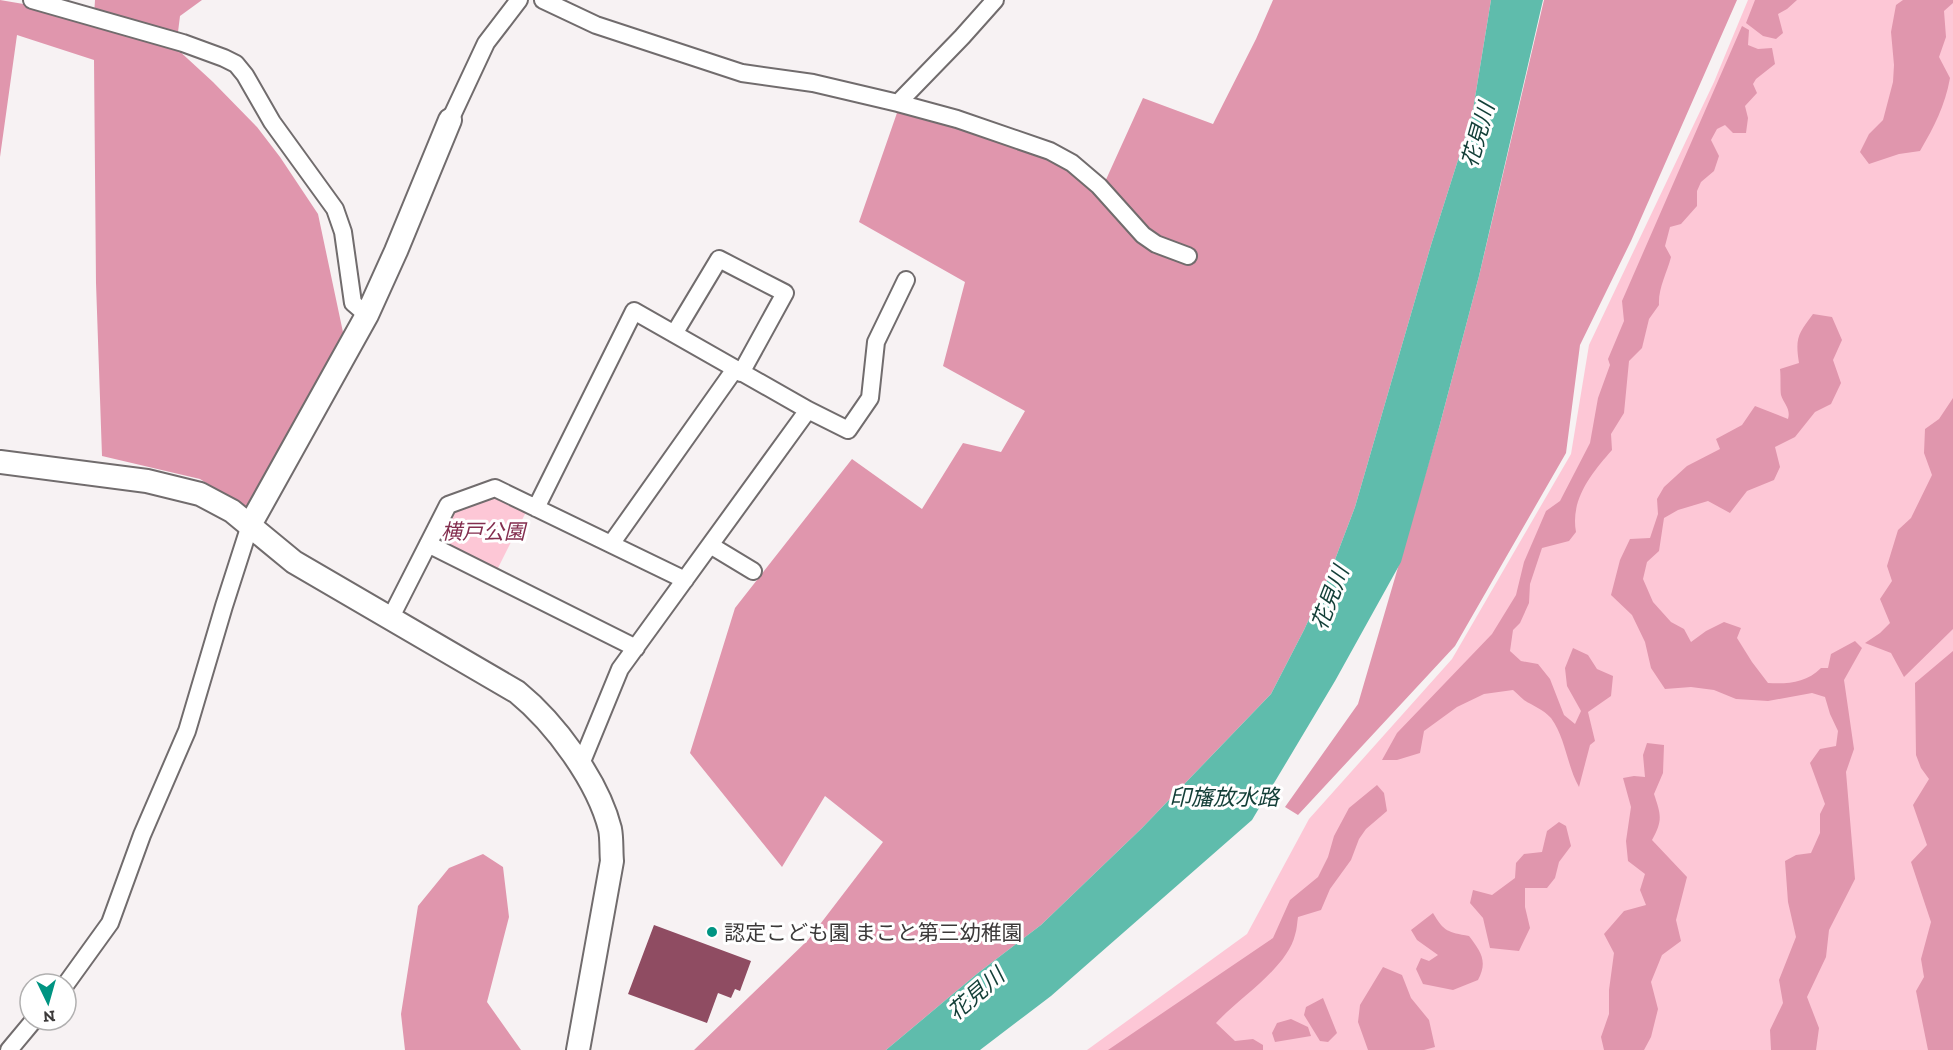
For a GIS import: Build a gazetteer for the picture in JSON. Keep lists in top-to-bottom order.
{
  "water": ["花見川", "印旛放水路"],
  "parks": ["横戸公園"],
  "places": ["認定こども園 まこと第三幼稚園"],
  "north": "bottom"
}
